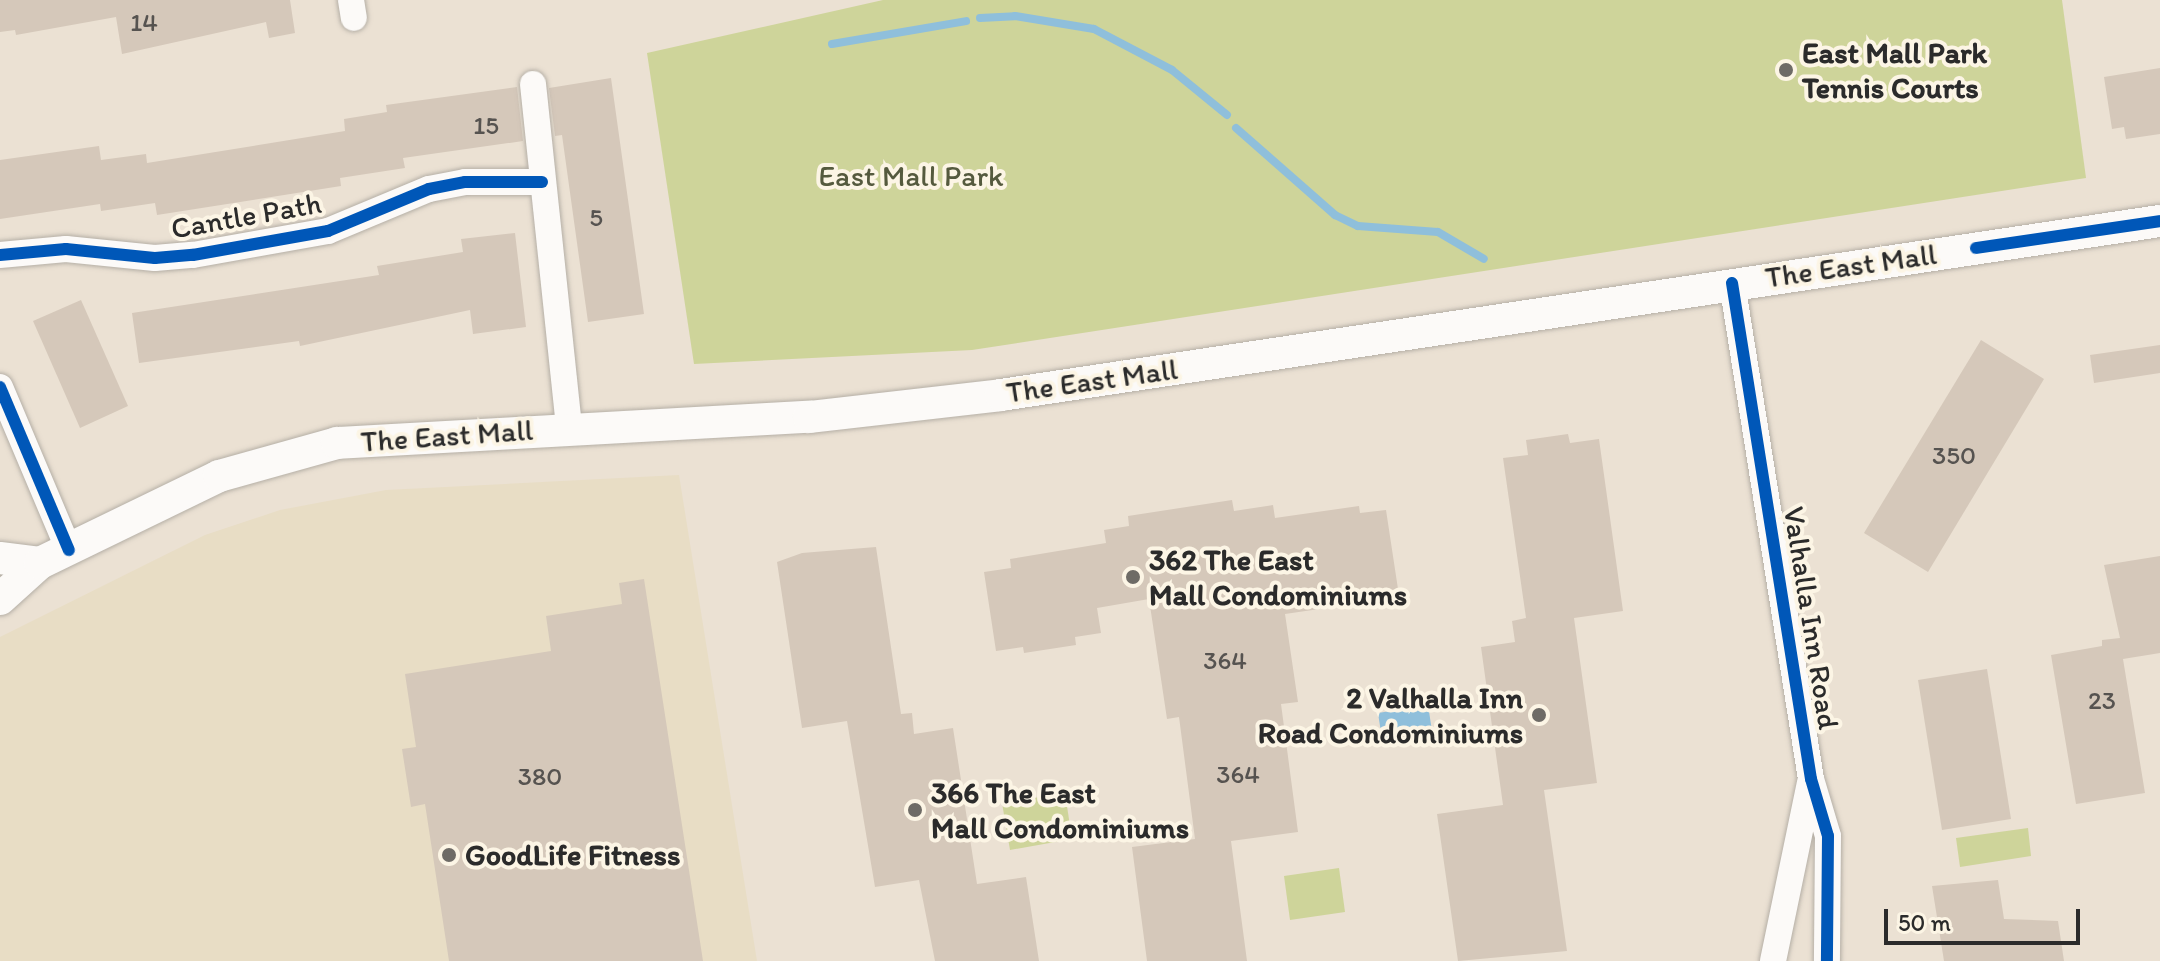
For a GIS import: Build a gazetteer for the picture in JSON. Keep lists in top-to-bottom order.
{
  "streets": {
    "main road": ["The East Mall"],
    "street": ["Cantle Path", "Valhalla Inn Road"]
  },
  "crossings": [
    ["The East Mall", "Valhalla Inn Road"]
  ],
  "parks": ["East Mall Park"],
  "places": [
    "East Mall Park Tennis Courts",
    "362 The East Mall Condominiums",
    "2 Valhalla Inn Road Condominiums",
    "366 The East Mall Condominiums",
    "GoodLife Fitness"
  ],
  "house_numbers": [
    "14",
    "15",
    "5",
    "350",
    "364",
    "23",
    "364",
    "380"
  ],
  "scale_bar": "50 m"
}
